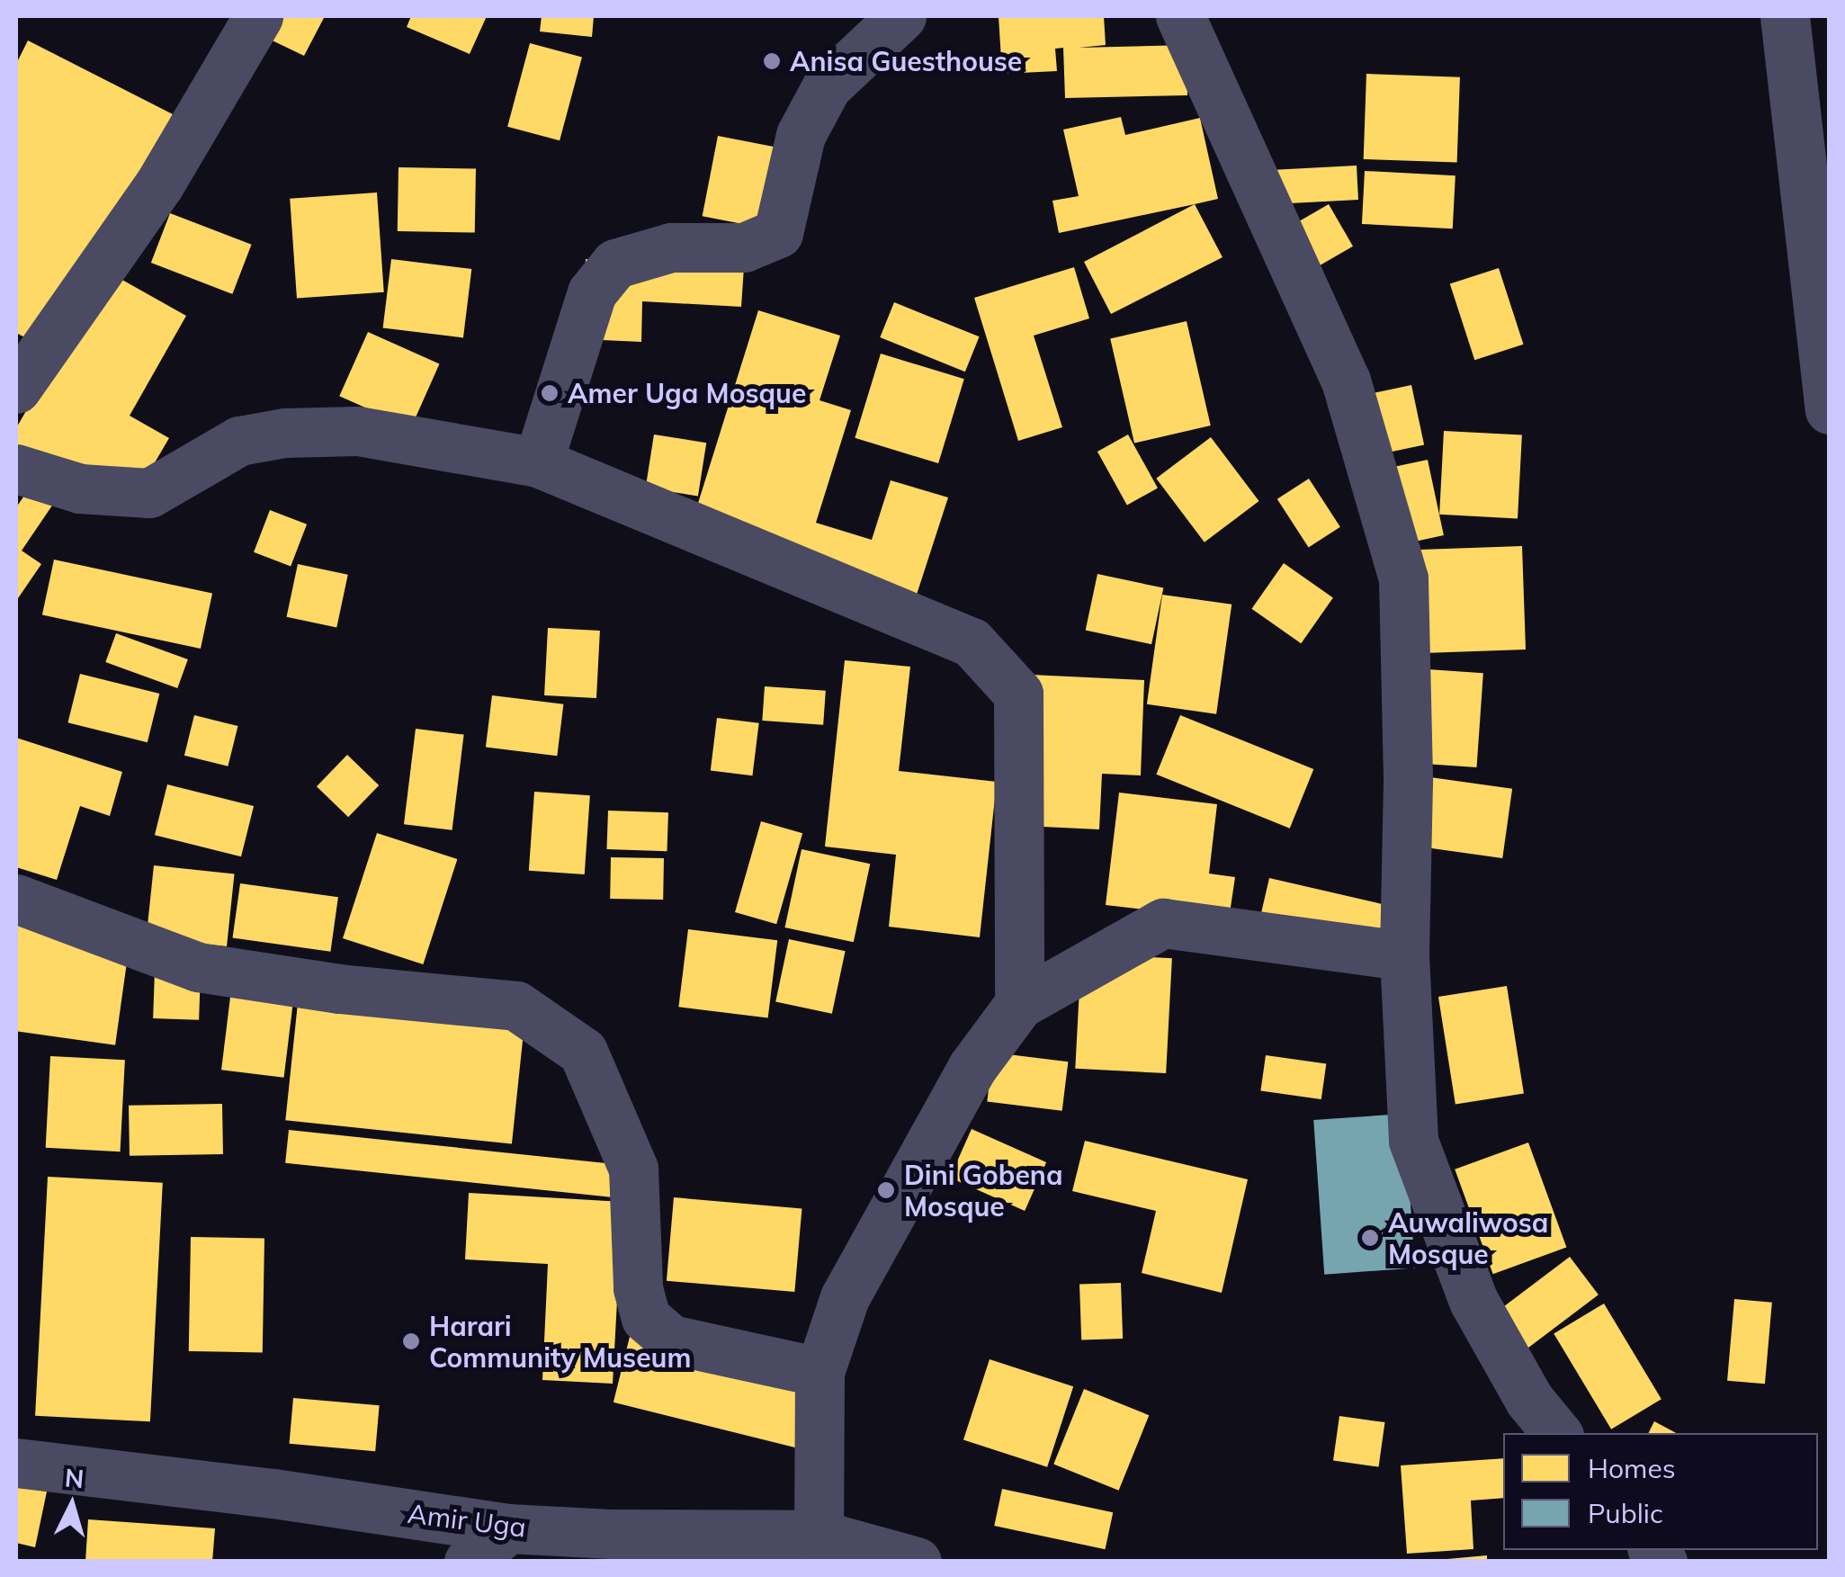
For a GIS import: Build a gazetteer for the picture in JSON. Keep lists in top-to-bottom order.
{
  "streets": {
    "street": ["Amir Uga"]
  },
  "places": [
    "Anisa Guesthouse",
    "Amer Uga Mosque",
    "Dini Gobena Mosque",
    "Auwaliwosa Mosque",
    "Harari Community Museum"
  ],
  "legend": ["Homes", "Public"],
  "north": "top"
}
